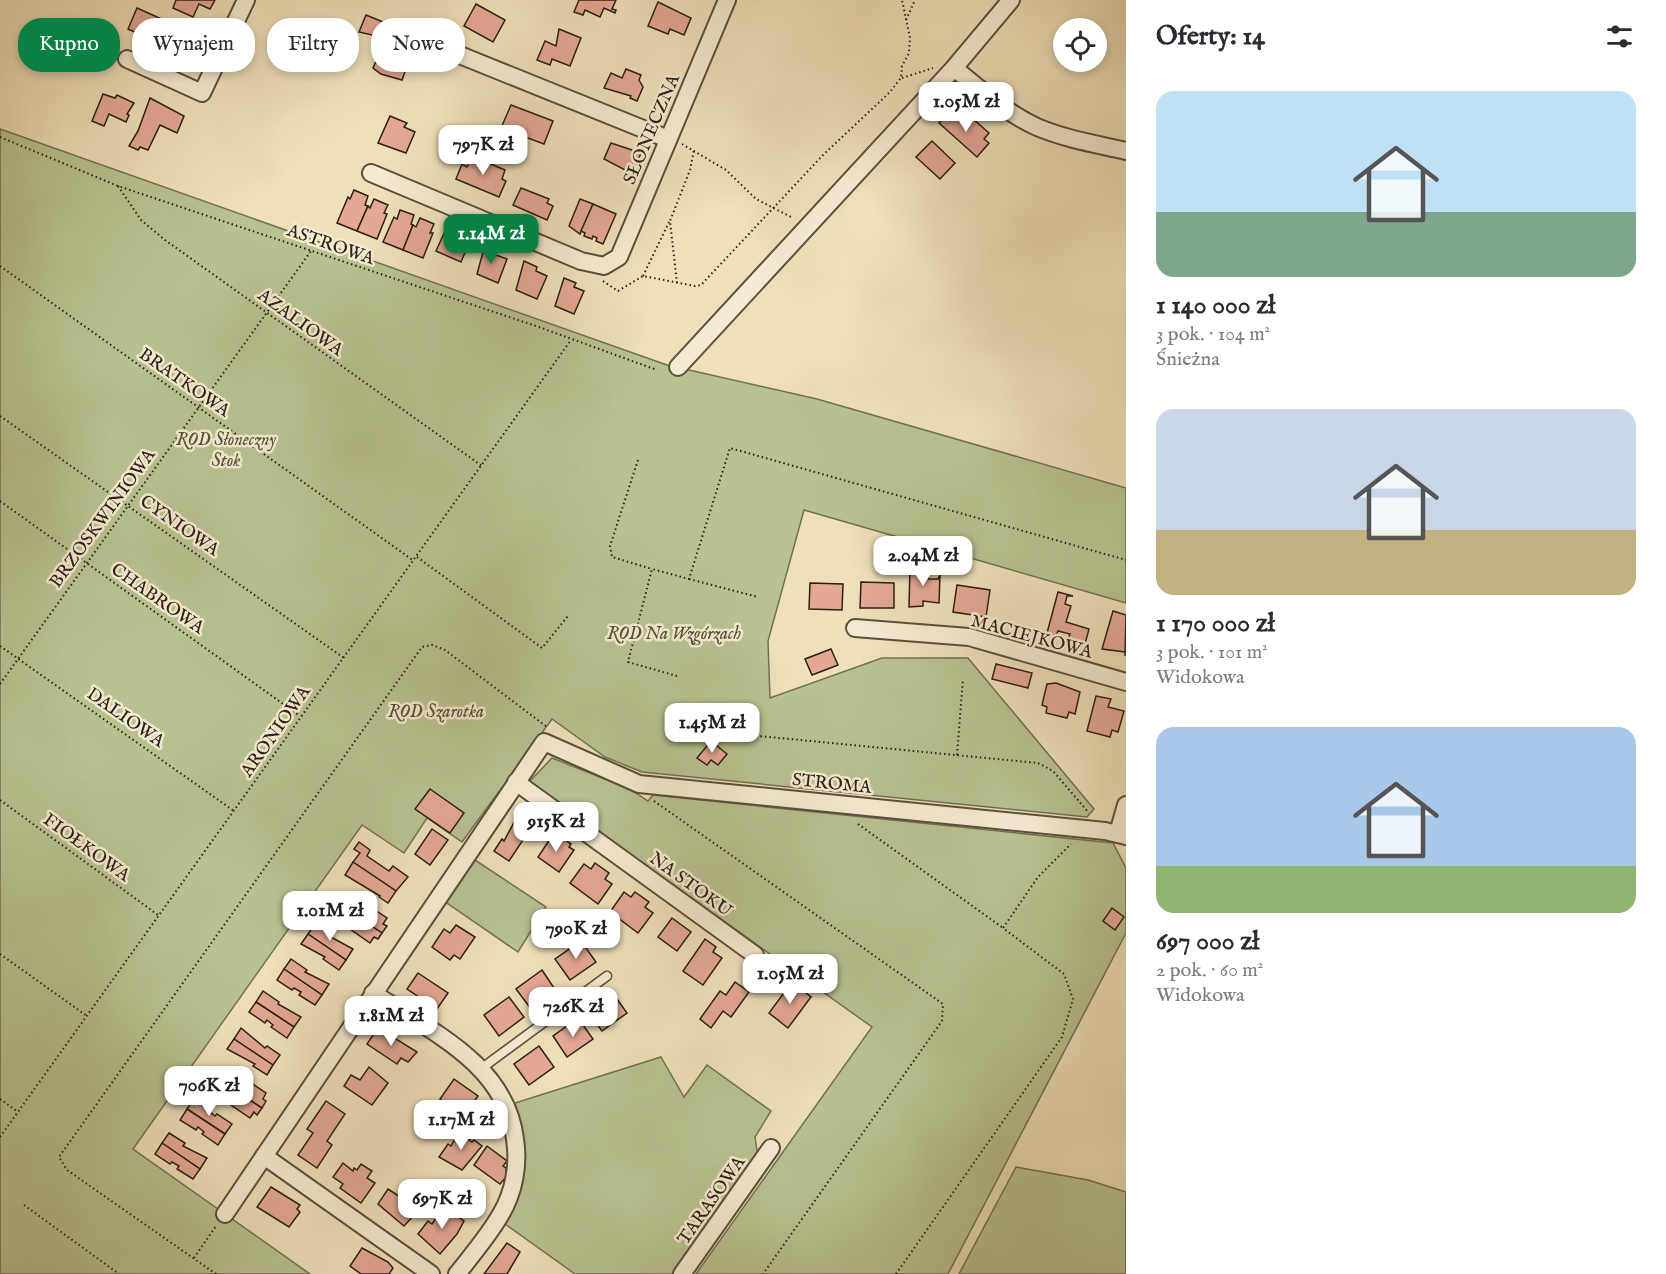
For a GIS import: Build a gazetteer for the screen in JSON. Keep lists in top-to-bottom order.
{
  "streets": {
    "street": [
      "SŁONECZNA",
      "MACIEJKOWA",
      "STROMA",
      "NA STOKU",
      "TARASOWA"
    ],
    "path": [
      "ASTROWA",
      "AZALIOWA",
      "BRATKOWA",
      "BRZOSKWINIOWA",
      "CYNIOWA",
      "CHABROWA",
      "DALIOWA",
      "ARONIOWA",
      "FIOŁKOWA"
    ]
  },
  "crossings": [
    ["ASTROWA", "AZALIOWA"],
    ["ASTROWA", "BRZOSKWINIOWA"],
    ["ASTROWA", "ARONIOWA"],
    ["AZALIOWA", "BRZOSKWINIOWA"],
    ["AZALIOWA", "ARONIOWA"],
    ["BRATKOWA", "BRZOSKWINIOWA"],
    ["BRATKOWA", "ARONIOWA"],
    ["BRZOSKWINIOWA", "CYNIOWA"],
    ["BRZOSKWINIOWA", "CHABROWA"],
    ["BRZOSKWINIOWA", "DALIOWA"],
    ["CYNIOWA", "ARONIOWA"],
    ["CHABROWA", "ARONIOWA"],
    ["DALIOWA", "ARONIOWA"],
    ["ARONIOWA", "FIOŁKOWA"]
  ],
  "parks": ["ROD Słoneczny Stok", "ROD Na Wzgórzach", "ROD Szarotka"],
  "page": {
    "heading": "Oferty: 14",
    "chip": [
      "Kupno",
      "Wynajem",
      "Filtry",
      "Nowe"
    ],
    "list": [
      {
        "name": "1 140 000 zł",
        "note": "3 pok. · 104 m² · Śnieżna"
      },
      {
        "name": "1 170 000 zł",
        "note": "3 pok. · 101 m² · Widokowa"
      },
      {
        "name": "697 000 zł",
        "note": "2 pok. · 60 m² · Widokowa"
      }
    ],
    "price": [
      "1.05M zł",
      "797K zł",
      "1.14M zł",
      "2.04M zł",
      "1.45M zł",
      "915K zł",
      "1.01M zł",
      "790K zł",
      "1.05M zł",
      "726K zł",
      "1.81M zł",
      "706K zł",
      "1.17M zł",
      "697K zł"
    ]
  }
}
